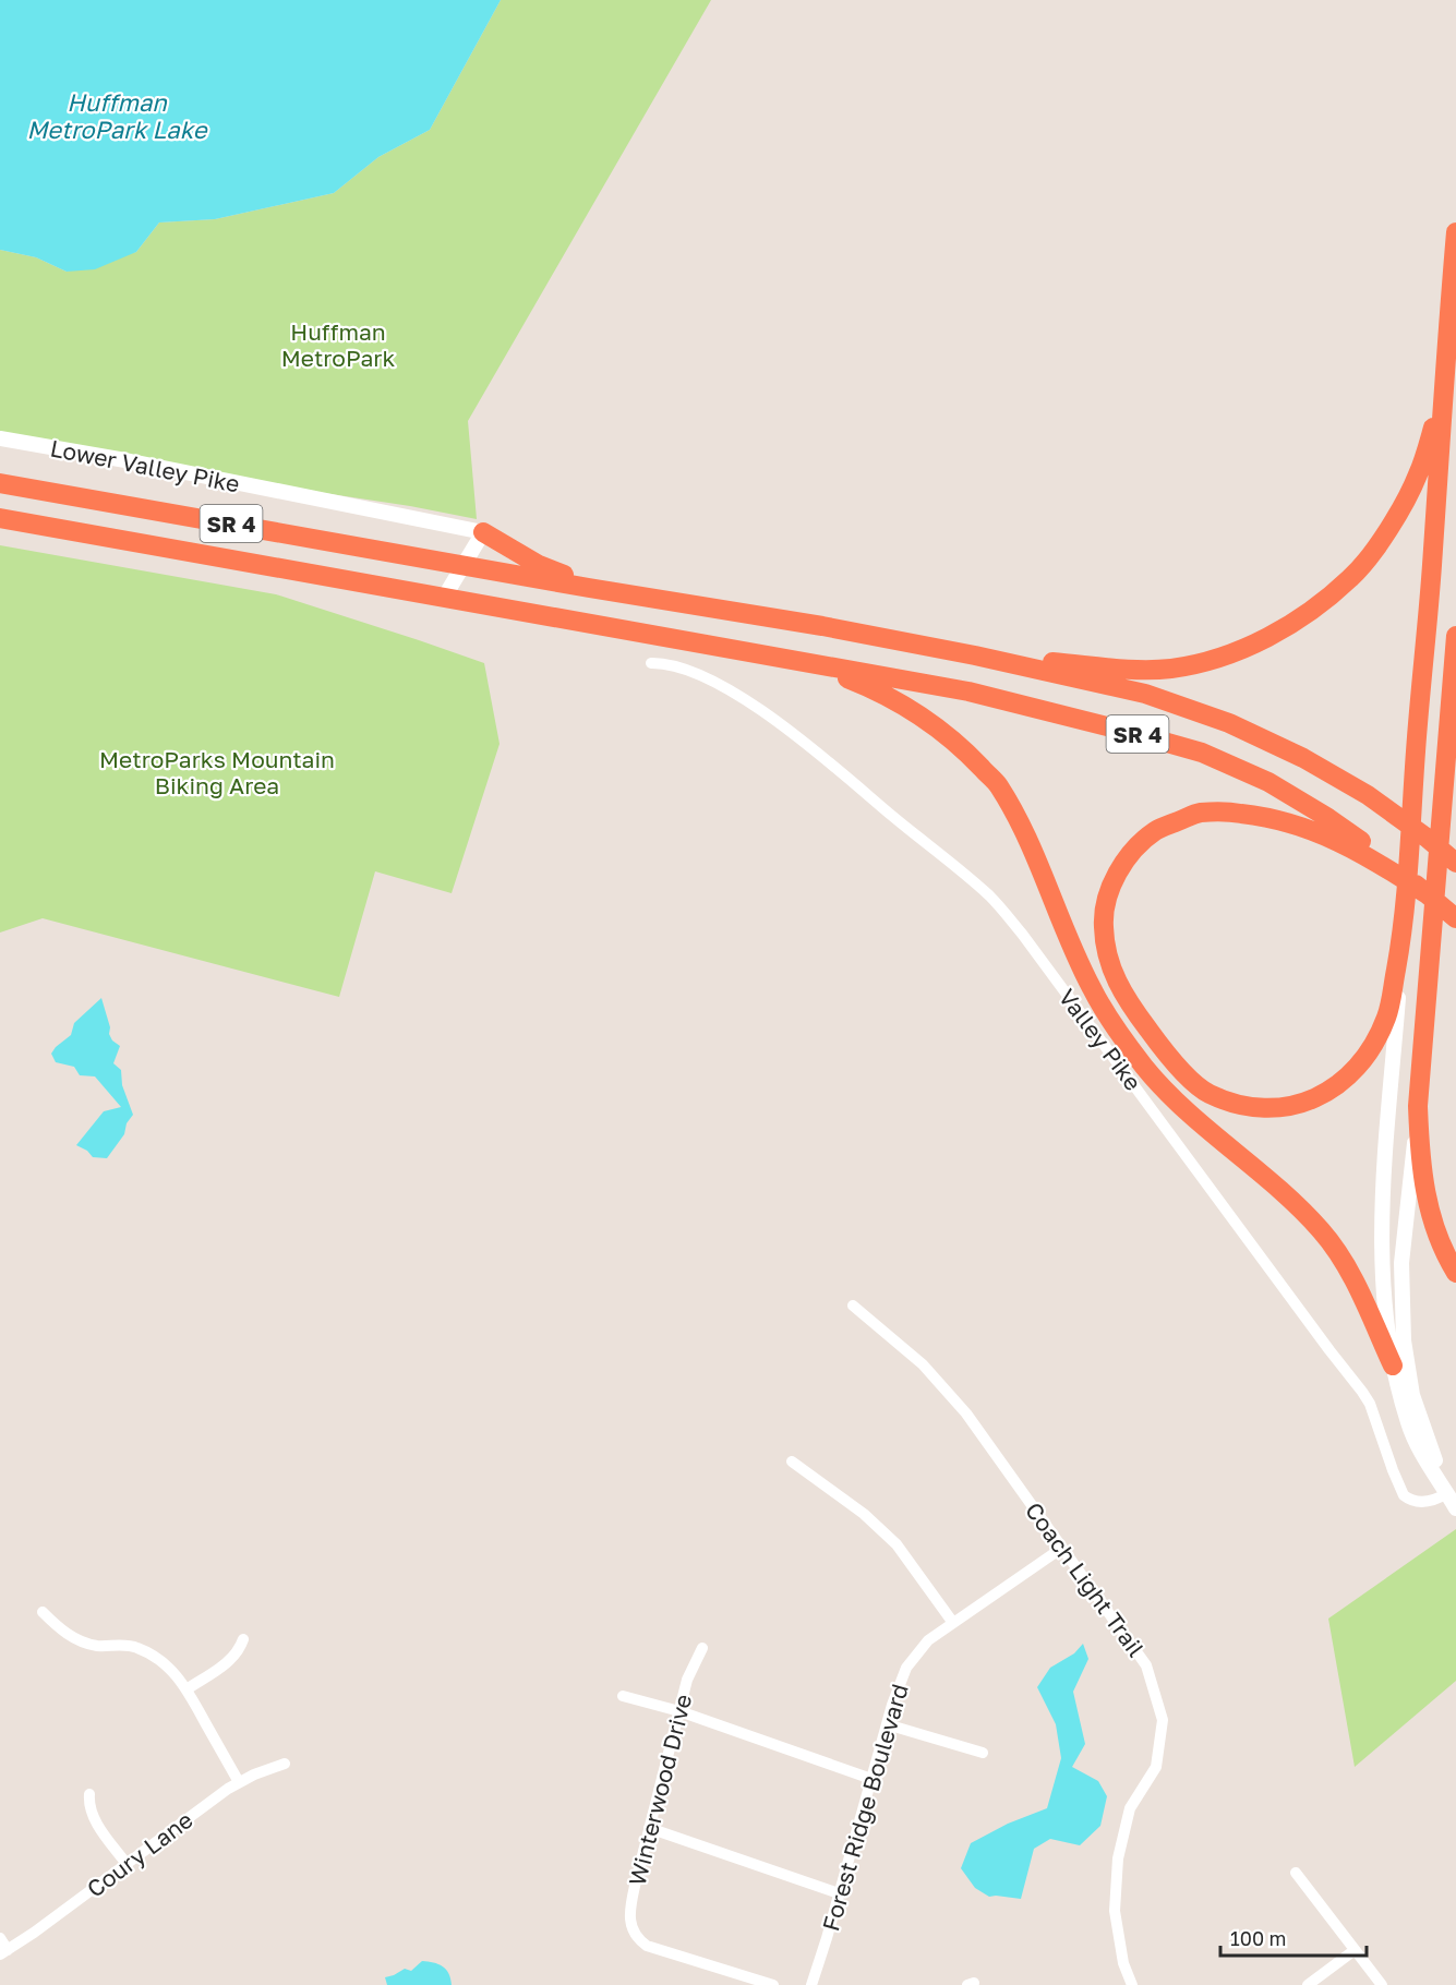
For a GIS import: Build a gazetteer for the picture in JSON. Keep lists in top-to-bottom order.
{
  "streets": {
    "highway": ["SR 4"],
    "street": [
      "Lower Valley Pike",
      "Valley Pike",
      "Coach Light Trail",
      "Winterwood Drive",
      "Forest Ridge Boulevard",
      "Coury Lane"
    ]
  },
  "crossings": [
    ["Coach Light Trail", "Forest Ridge Boulevard"]
  ],
  "water": ["Huffman MetroPark Lake"],
  "parks": ["Huffman MetroPark", "MetroParks Mountain Biking Area"],
  "scale_bar": "100 m"
}
